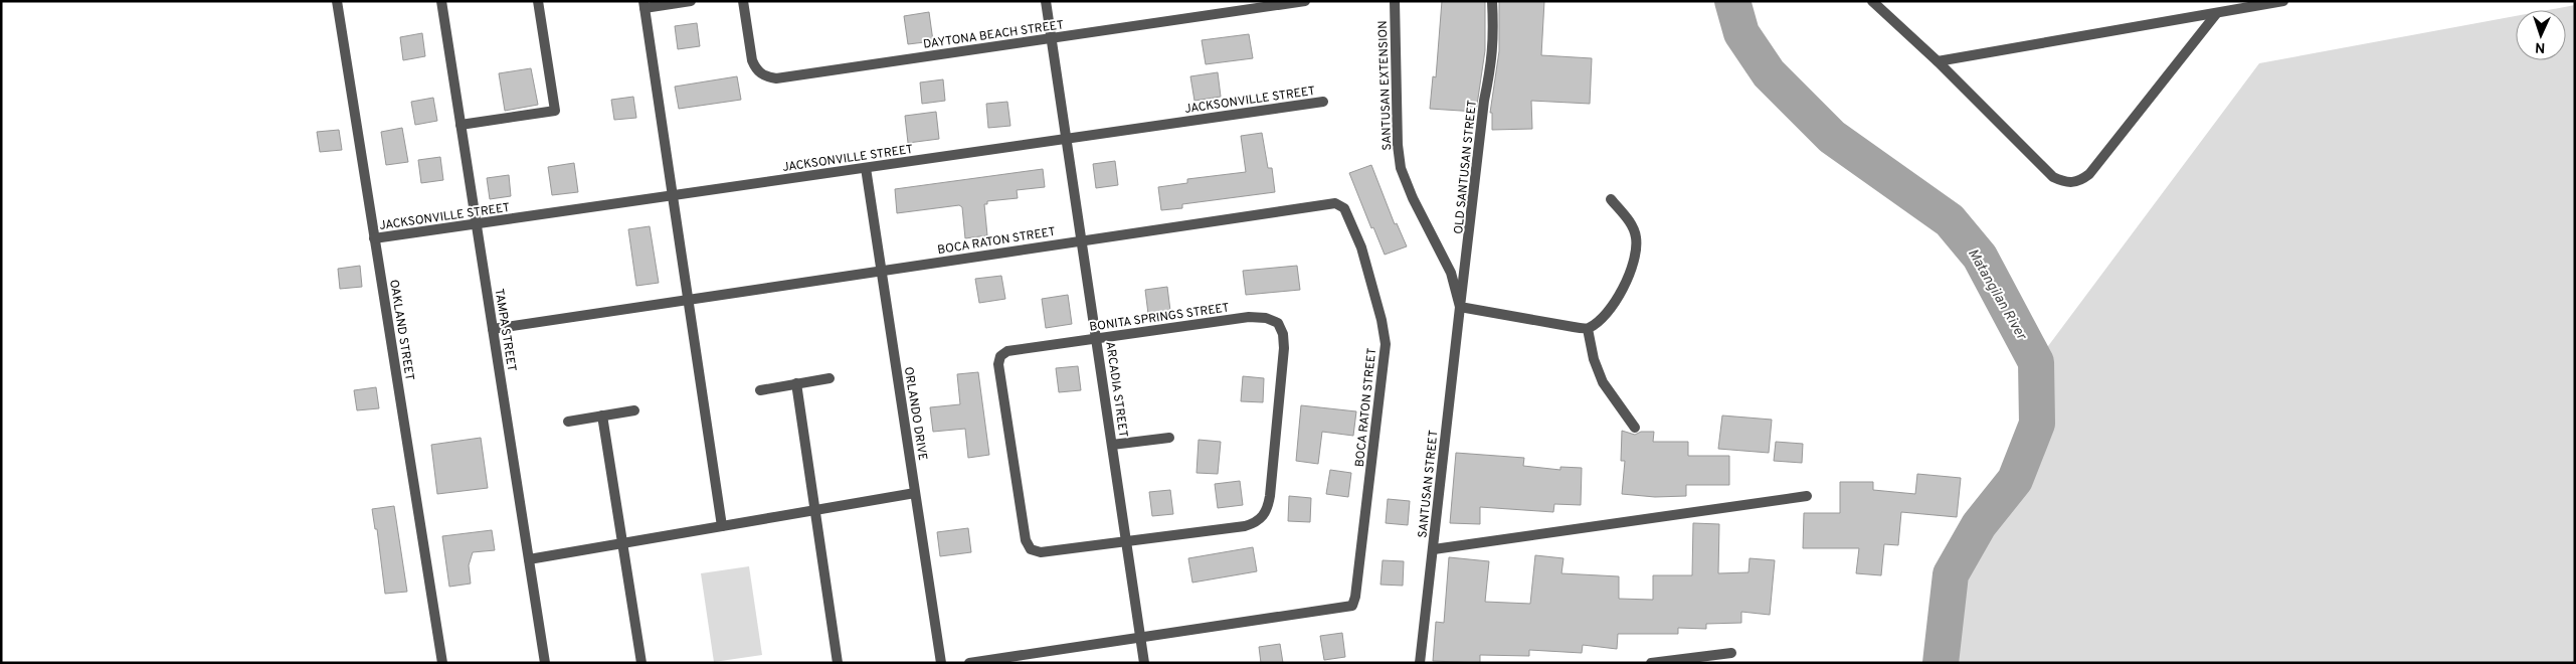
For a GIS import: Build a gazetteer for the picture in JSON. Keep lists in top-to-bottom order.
{
  "streets": {
    "street": [
      "DAYTONA BEACH STREET",
      "SANTUSAN EXTENSION",
      "JACKSONVILLE STREET",
      "OLD SANTUSAN STREET",
      "BOCA RATON STREET",
      "BONITA SPRINGS STREET",
      "OAKLAND STREET",
      "TAMPA STREET",
      "ARCADIA STREET",
      "ORLANDO DRIVE",
      "SANTUSAN STREET"
    ]
  },
  "crossings": [
    ["DAYTONA BEACH STREET", "ARCADIA STREET"],
    ["SANTUSAN EXTENSION", "OLD SANTUSAN STREET"],
    ["SANTUSAN EXTENSION", "SANTUSAN STREET"],
    ["JACKSONVILLE STREET", "OAKLAND STREET"],
    ["JACKSONVILLE STREET", "TAMPA STREET"],
    ["JACKSONVILLE STREET", "ARCADIA STREET"],
    ["JACKSONVILLE STREET", "ORLANDO DRIVE"],
    ["OLD SANTUSAN STREET", "SANTUSAN STREET"],
    ["BOCA RATON STREET", "TAMPA STREET"],
    ["BOCA RATON STREET", "ARCADIA STREET"],
    ["BOCA RATON STREET", "ORLANDO DRIVE"],
    ["BONITA SPRINGS STREET", "ARCADIA STREET"]
  ],
  "water": ["Matangilan River"],
  "north": "bottom"
}
